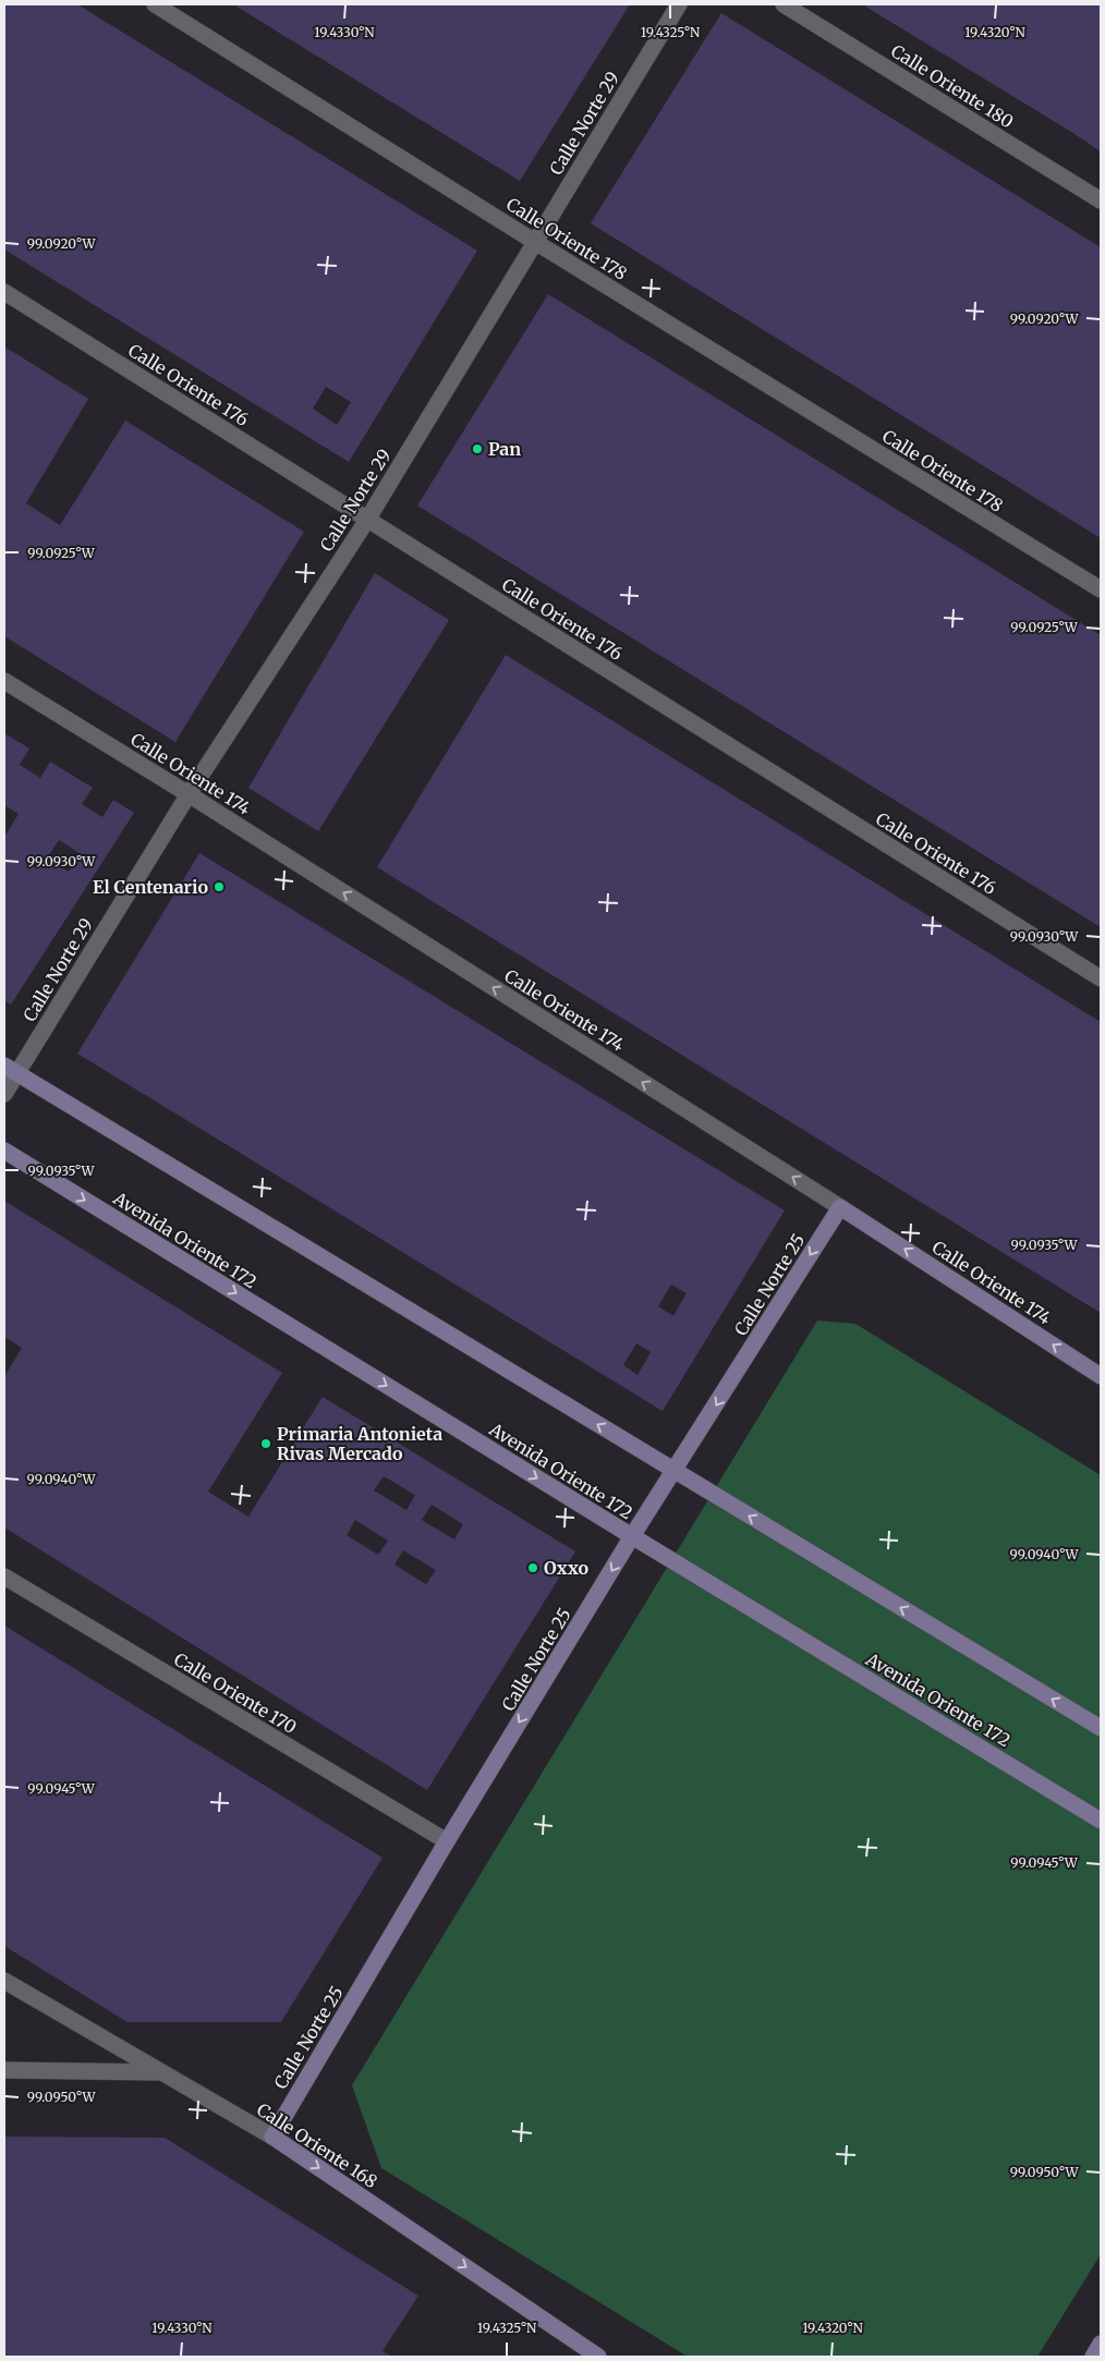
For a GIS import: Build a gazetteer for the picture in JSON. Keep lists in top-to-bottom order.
{
  "streets": {
    "street": [
      "Calle Oriente 180",
      "Calle Norte 29",
      "Calle Oriente 178",
      "Calle Oriente 176",
      "Calle Oriente 174",
      "Avenida Oriente 172",
      "Calle Norte 25",
      "Calle Oriente 170",
      "Calle Oriente 168"
    ]
  },
  "crossings": [
    ["Calle Norte 29", "Calle Oriente 178"],
    ["Calle Norte 29", "Calle Oriente 176"],
    ["Calle Norte 29", "Calle Oriente 174"],
    ["Calle Oriente 174", "Calle Norte 25"],
    ["Avenida Oriente 172", "Calle Norte 25"],
    ["Calle Norte 25", "Calle Oriente 170"],
    ["Calle Norte 25", "Calle Oriente 168"]
  ],
  "one_way": ["Calle Oriente 174", "Calle Norte 25", "Calle Oriente 168"],
  "places": [
    "Pan",
    "El Centenario",
    "Primaria Antonieta Rivas Mercado",
    "Oxxo"
  ],
  "coordinates": [
    "19.4330°N",
    "19.4325°N",
    "19.4320°N",
    "99.0920°W",
    "99.0925°W",
    "99.0930°W",
    "99.0935°W",
    "99.0940°W",
    "99.0945°W",
    "99.0950°W"
  ]
}
